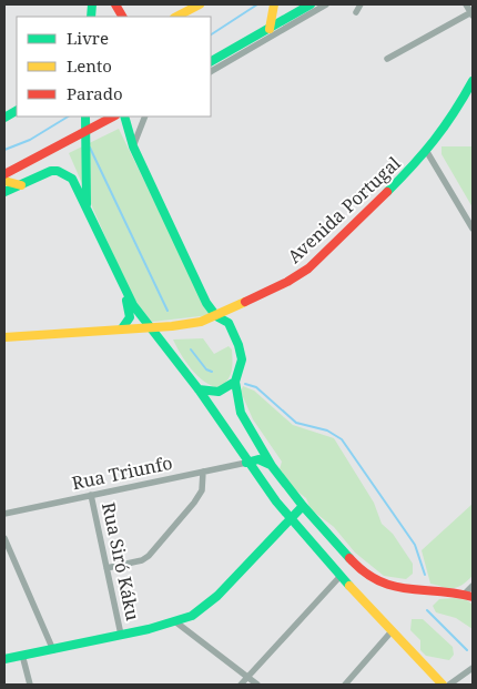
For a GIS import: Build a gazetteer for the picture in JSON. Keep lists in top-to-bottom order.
{
  "streets": {
    "main road": ["Avenida Portugal"],
    "street": ["Rua Triunfo", "Rua Siró Káku"]
  },
  "crossings": [
    ["Rua Triunfo", "Rua Siró Káku"]
  ],
  "legend": ["Livre", "Lento", "Parado"]
}
